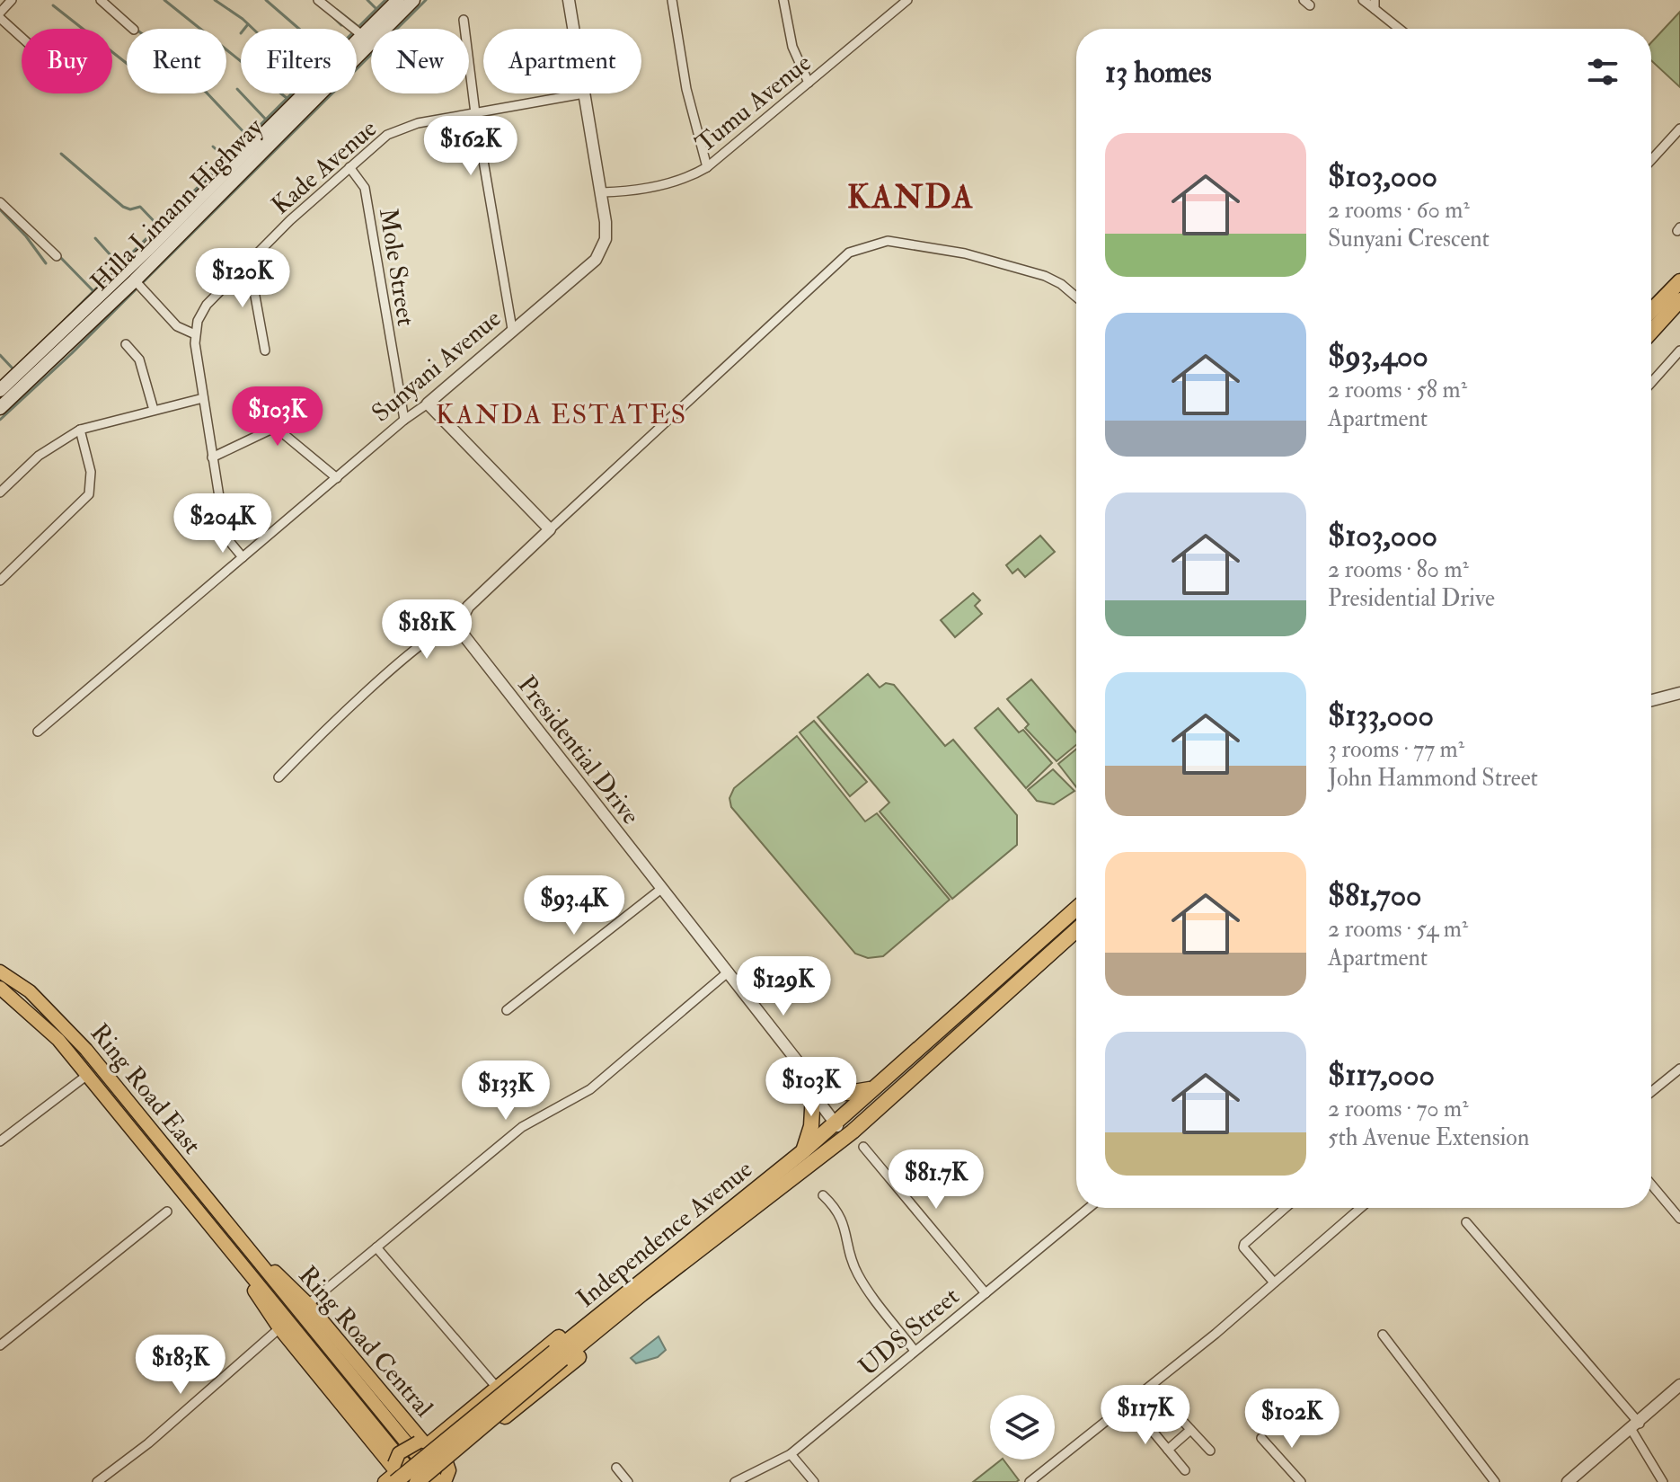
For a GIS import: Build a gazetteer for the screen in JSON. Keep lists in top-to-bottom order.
{
  "streets": {
    "highway": ["Independence Avenue"],
    "main road": ["Hilla Limann Highway", "Ring Road East", "Ring Road Central"],
    "street": [
      "Tumu Avenue",
      "Kade Avenue",
      "Mole Street",
      "Sunyani Avenue",
      "Presidential Drive",
      "UDS Street"
    ]
  },
  "crossings": [
    ["Tumu Avenue", "Sunyani Avenue"],
    ["Kade Avenue", "Mole Street"],
    ["Kade Avenue", "Sunyani Avenue"],
    ["Mole Street", "Sunyani Avenue"],
    ["Presidential Drive", "Independence Avenue"],
    ["Ring Road East", "Ring Road Central"],
    ["Independence Avenue", "Ring Road Central"]
  ],
  "districts": ["KANDA", "KANDA ESTATES"],
  "page": {
    "chip": [
      "Buy",
      "Rent",
      "Filters",
      "New",
      "Apartment"
    ],
    "heading": "13 homes",
    "list": [
      {
        "name": "$103,000",
        "note": "2 rooms · 60 m² · Sunyani Crescent"
      },
      {
        "name": "$93,400",
        "note": "2 rooms · 58 m² · Apartment"
      },
      {
        "name": "$103,000",
        "note": "2 rooms · 80 m² · Presidential Drive"
      },
      {
        "name": "$133,000",
        "note": "3 rooms · 77 m² · John Hammond Street"
      },
      {
        "name": "$81,700",
        "note": "2 rooms · 54 m² · Apartment"
      },
      {
        "name": "$117,000",
        "note": "2 rooms · 70 m² · 5th Avenue Extension"
      }
    ],
    "price": [
      "$162K",
      "$120K",
      "$103K",
      "$204K",
      "$181K",
      "$93.4K",
      "$129K",
      "$103K",
      "$133K",
      "$81.7K",
      "$183K",
      "$117K",
      "$102K"
    ]
  }
}
